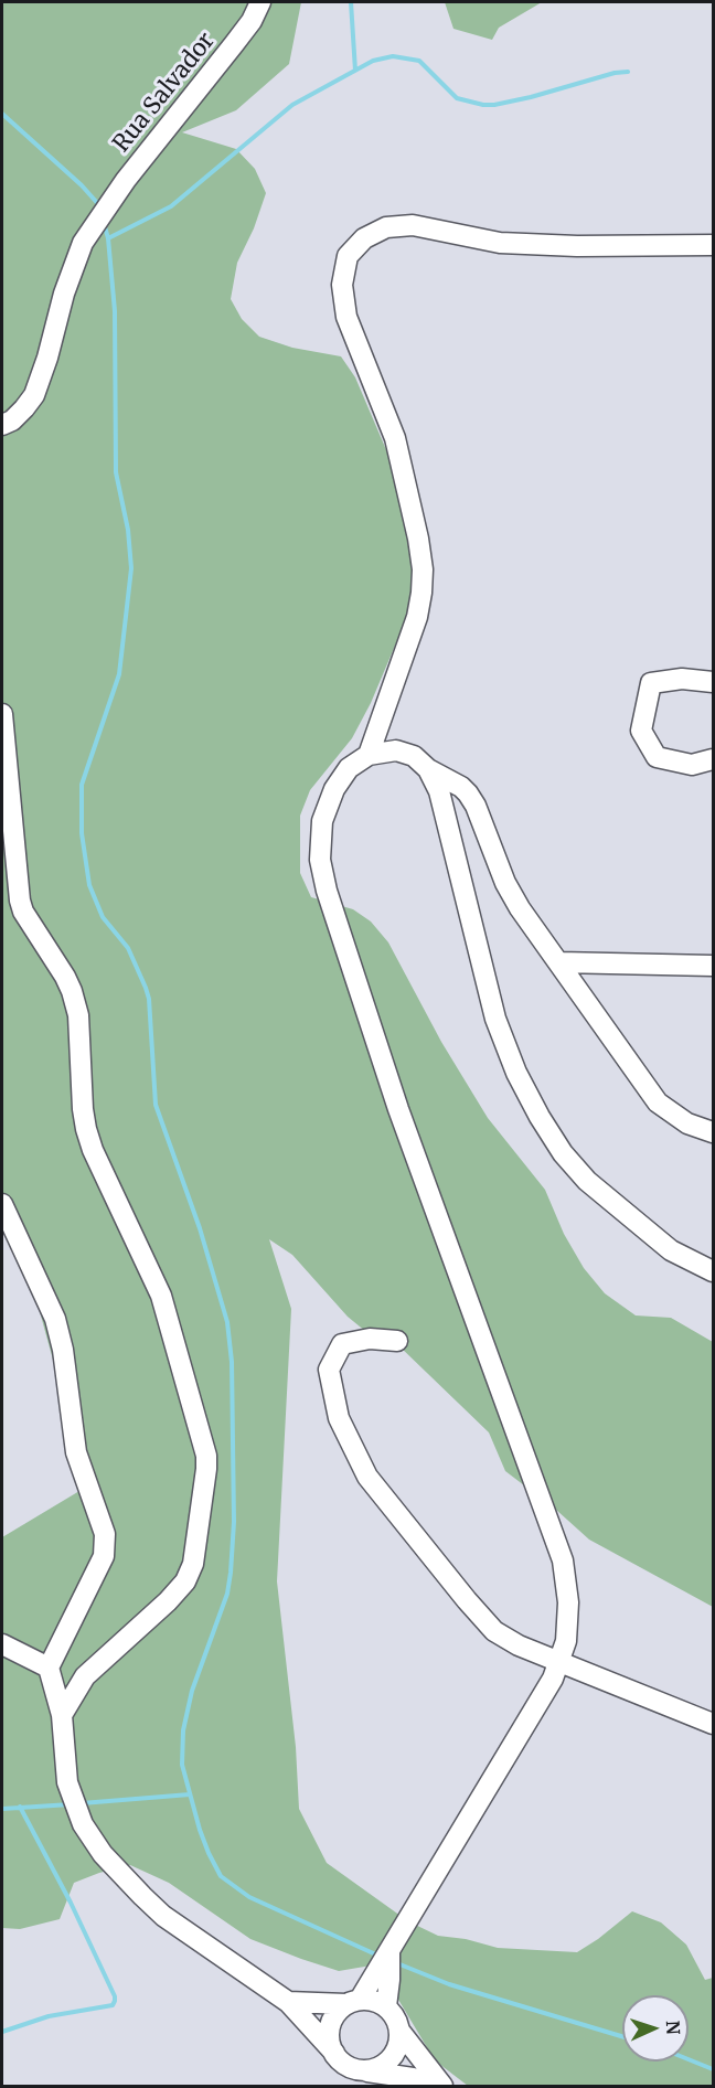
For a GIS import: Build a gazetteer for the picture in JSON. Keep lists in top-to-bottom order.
{
  "streets": {
    "street": ["Rua Salvador"]
  },
  "north": "right"
}
